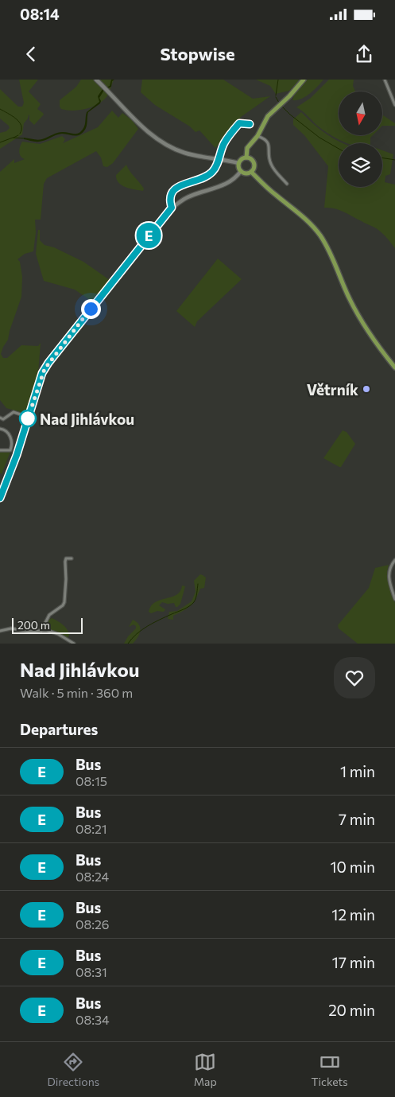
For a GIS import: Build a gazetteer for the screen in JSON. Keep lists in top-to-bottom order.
{
  "places": ["Větrník", "Nad Jihlávkou"],
  "lines": ["bus line E"],
  "scale_bar": "200 m",
  "north": "bottom",
  "page": {
    "status": "08:14",
    "header": "Stopwise",
    "on_map": "E",
    "scale": "200 m",
    "heading": [
      ["Nad Jihlávkou", "Walk · 5 min · 360 m"],
      "Departures"
    ],
    "list": [
      {
        "mark": "E",
        "name": "Bus",
        "note": "08:15",
        "value": "1 min"
      },
      {
        "mark": "E",
        "name": "Bus",
        "note": "08:21",
        "value": "7 min"
      },
      {
        "mark": "E",
        "name": "Bus",
        "note": "08:24",
        "value": "10 min"
      },
      {
        "mark": "E",
        "name": "Bus",
        "note": "08:26",
        "value": "12 min"
      },
      {
        "mark": "E",
        "name": "Bus",
        "note": "08:31",
        "value": "17 min"
      },
      {
        "mark": "E",
        "name": "Bus",
        "note": "08:34",
        "value": "20 min"
      }
    ],
    "tabs": ["Directions", "Map", "Tickets"]
  }
}
